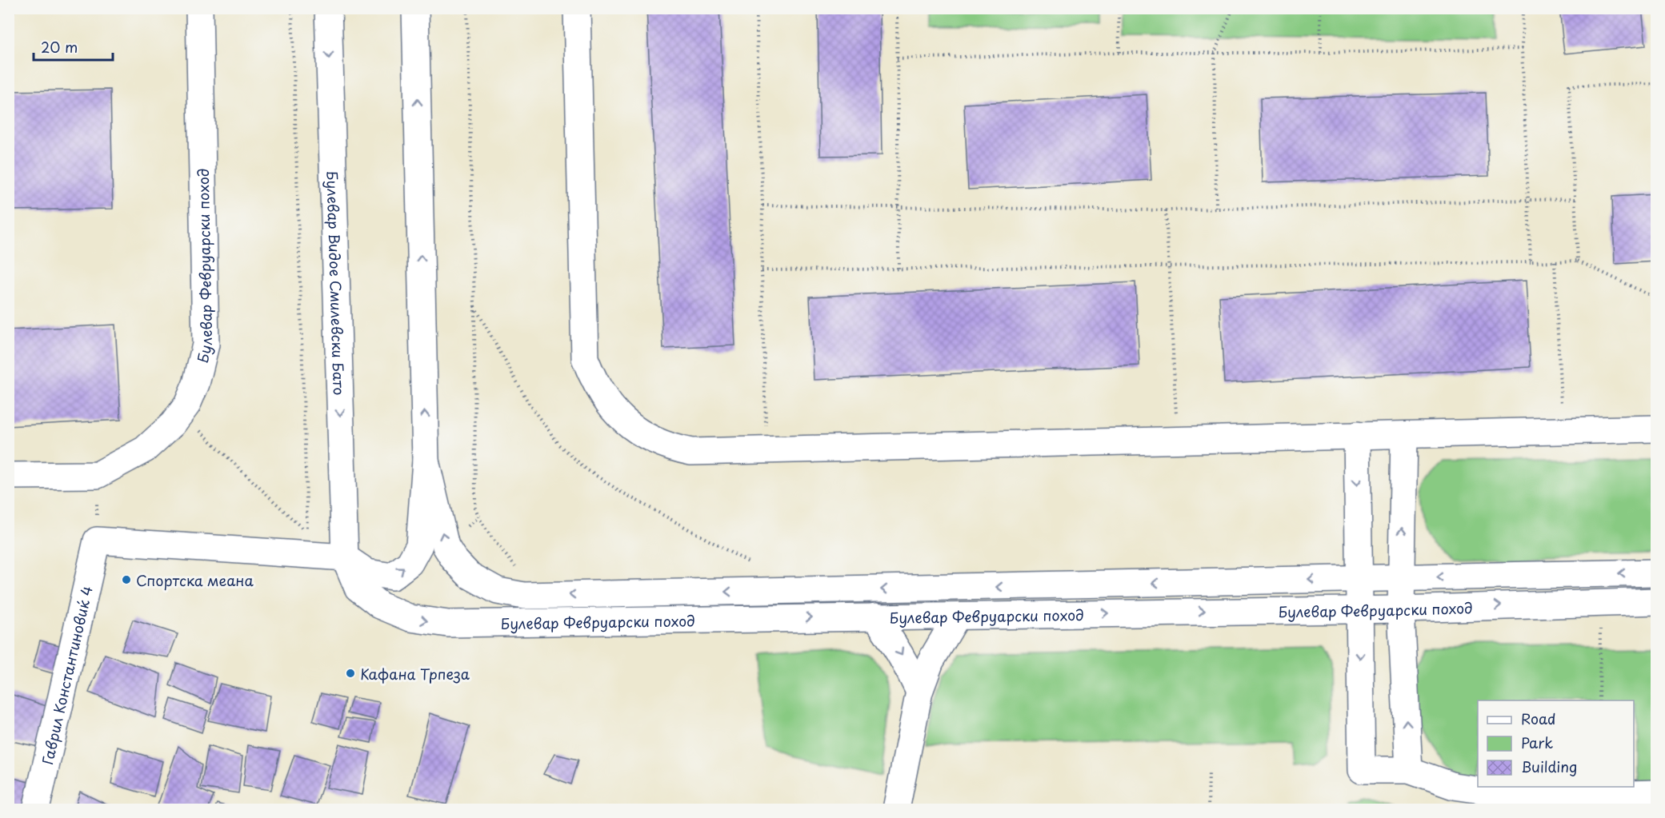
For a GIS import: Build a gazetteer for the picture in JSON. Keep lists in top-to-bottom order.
{
  "streets": {
    "street": ["Булевар Февруарски поход", "Булевар Видое Смилевски Бато", "Гаврил Константиновиќ 4"]
  },
  "crossings": [
    ["Булевар Февруарски поход", "Булевар Видое Смилевски Бато"]
  ],
  "places": ["Спортска меана", "Кафана Трпеза"],
  "legend": ["Road", "Park", "Building"],
  "scale_bar": "20 m"
}
